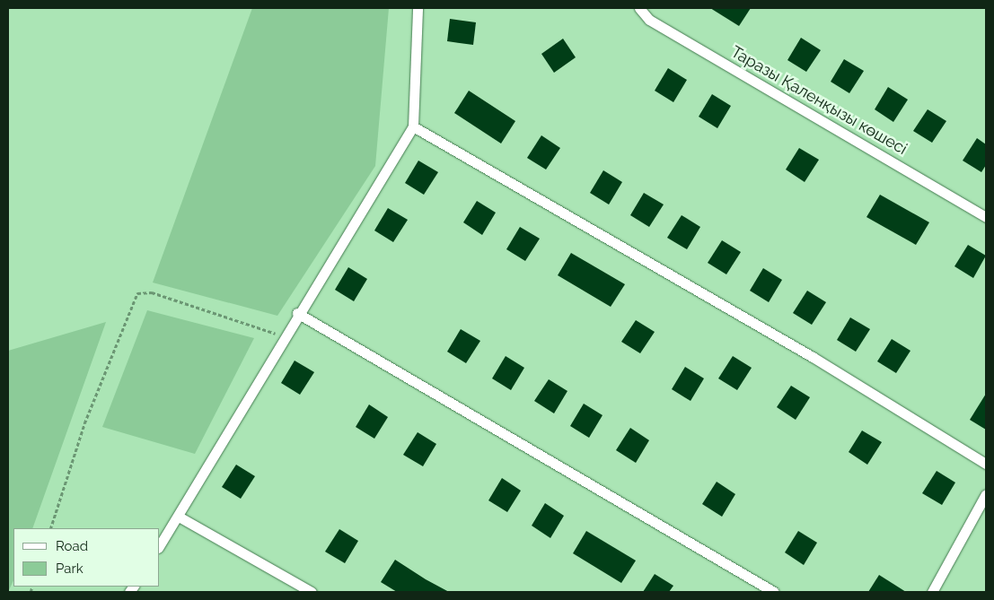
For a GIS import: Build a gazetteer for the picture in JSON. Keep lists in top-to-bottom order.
{
  "streets": {
    "street": ["Таразы Қаленқызы көшесі"]
  },
  "legend": ["Road", "Park"]
}
